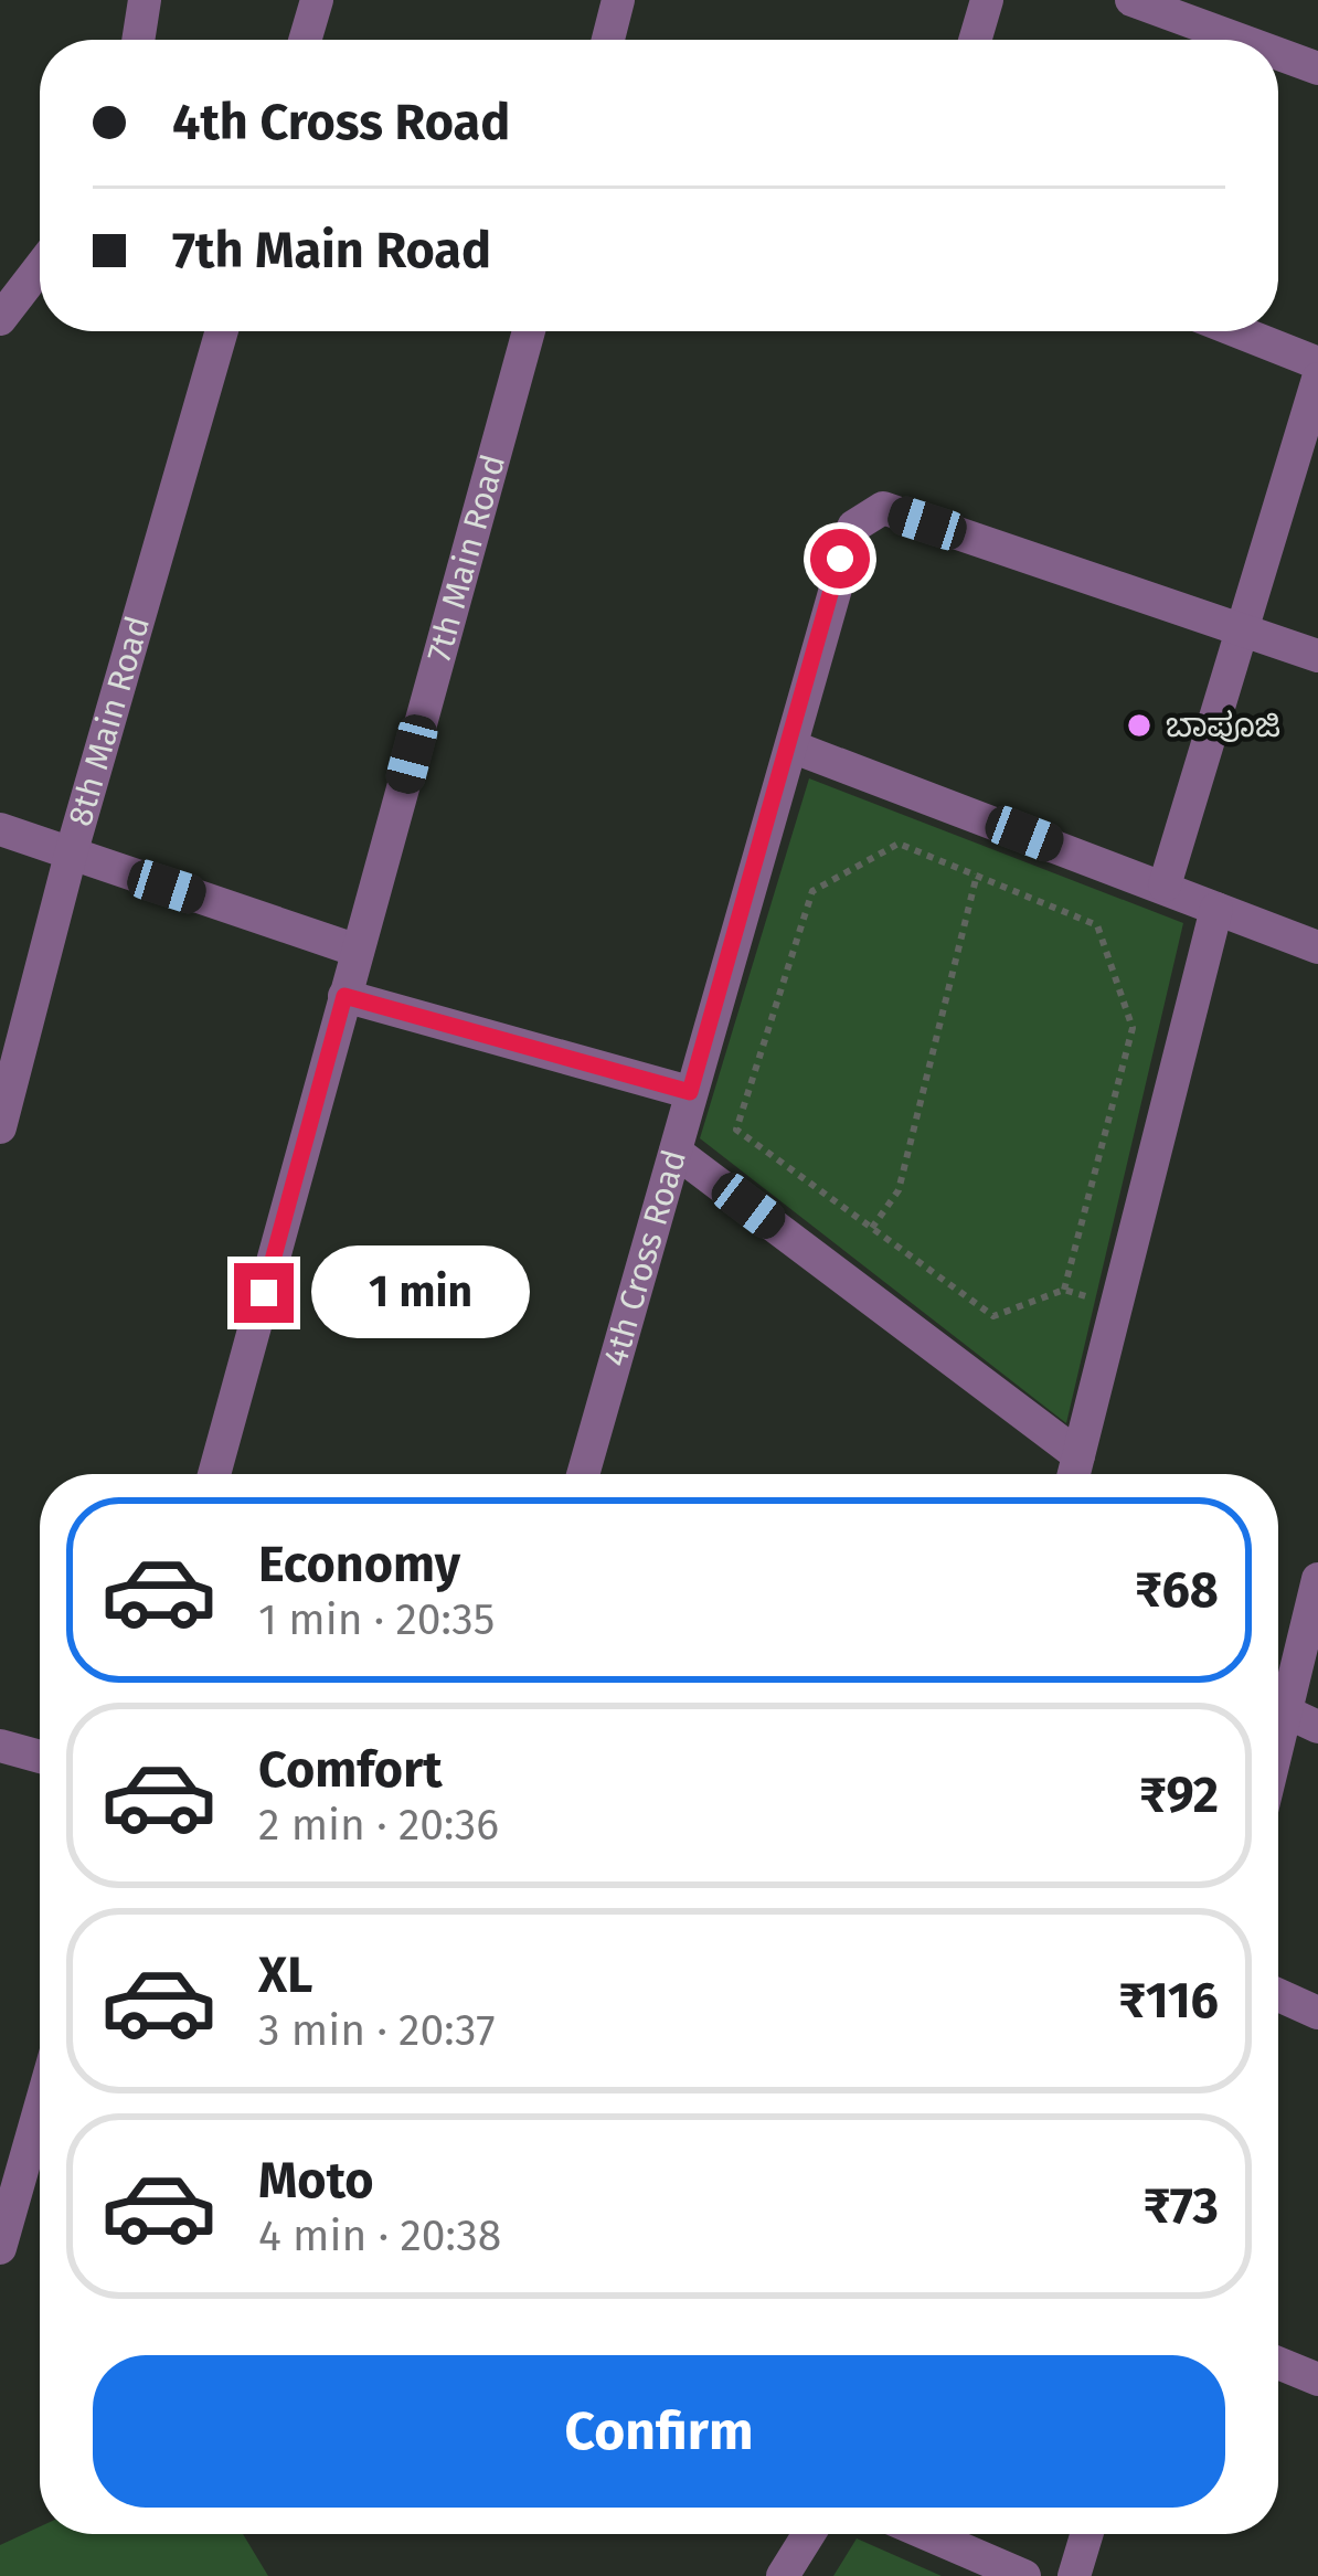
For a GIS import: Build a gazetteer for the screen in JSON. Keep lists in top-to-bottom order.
{
  "streets": {
    "street": ["7th Main Road", "8th Main Road", "4th Cross Road"]
  },
  "places": ["ಬಾಪೂಜಿ"],
  "page": {
    "banner": ["4th Cross Road", "7th Main Road"],
    "bubble": "1 min",
    "list": [
      {
        "name": "Economy",
        "note": "1 min · 20:35",
        "value": "₹68"
      },
      {
        "name": "Comfort",
        "note": "2 min · 20:36",
        "value": "₹92"
      },
      {
        "name": "XL",
        "note": "3 min · 20:37",
        "value": "₹116"
      },
      {
        "name": "Moto",
        "note": "4 min · 20:38",
        "value": "₹73"
      }
    ],
    "buttons": "Confirm"
  }
}
